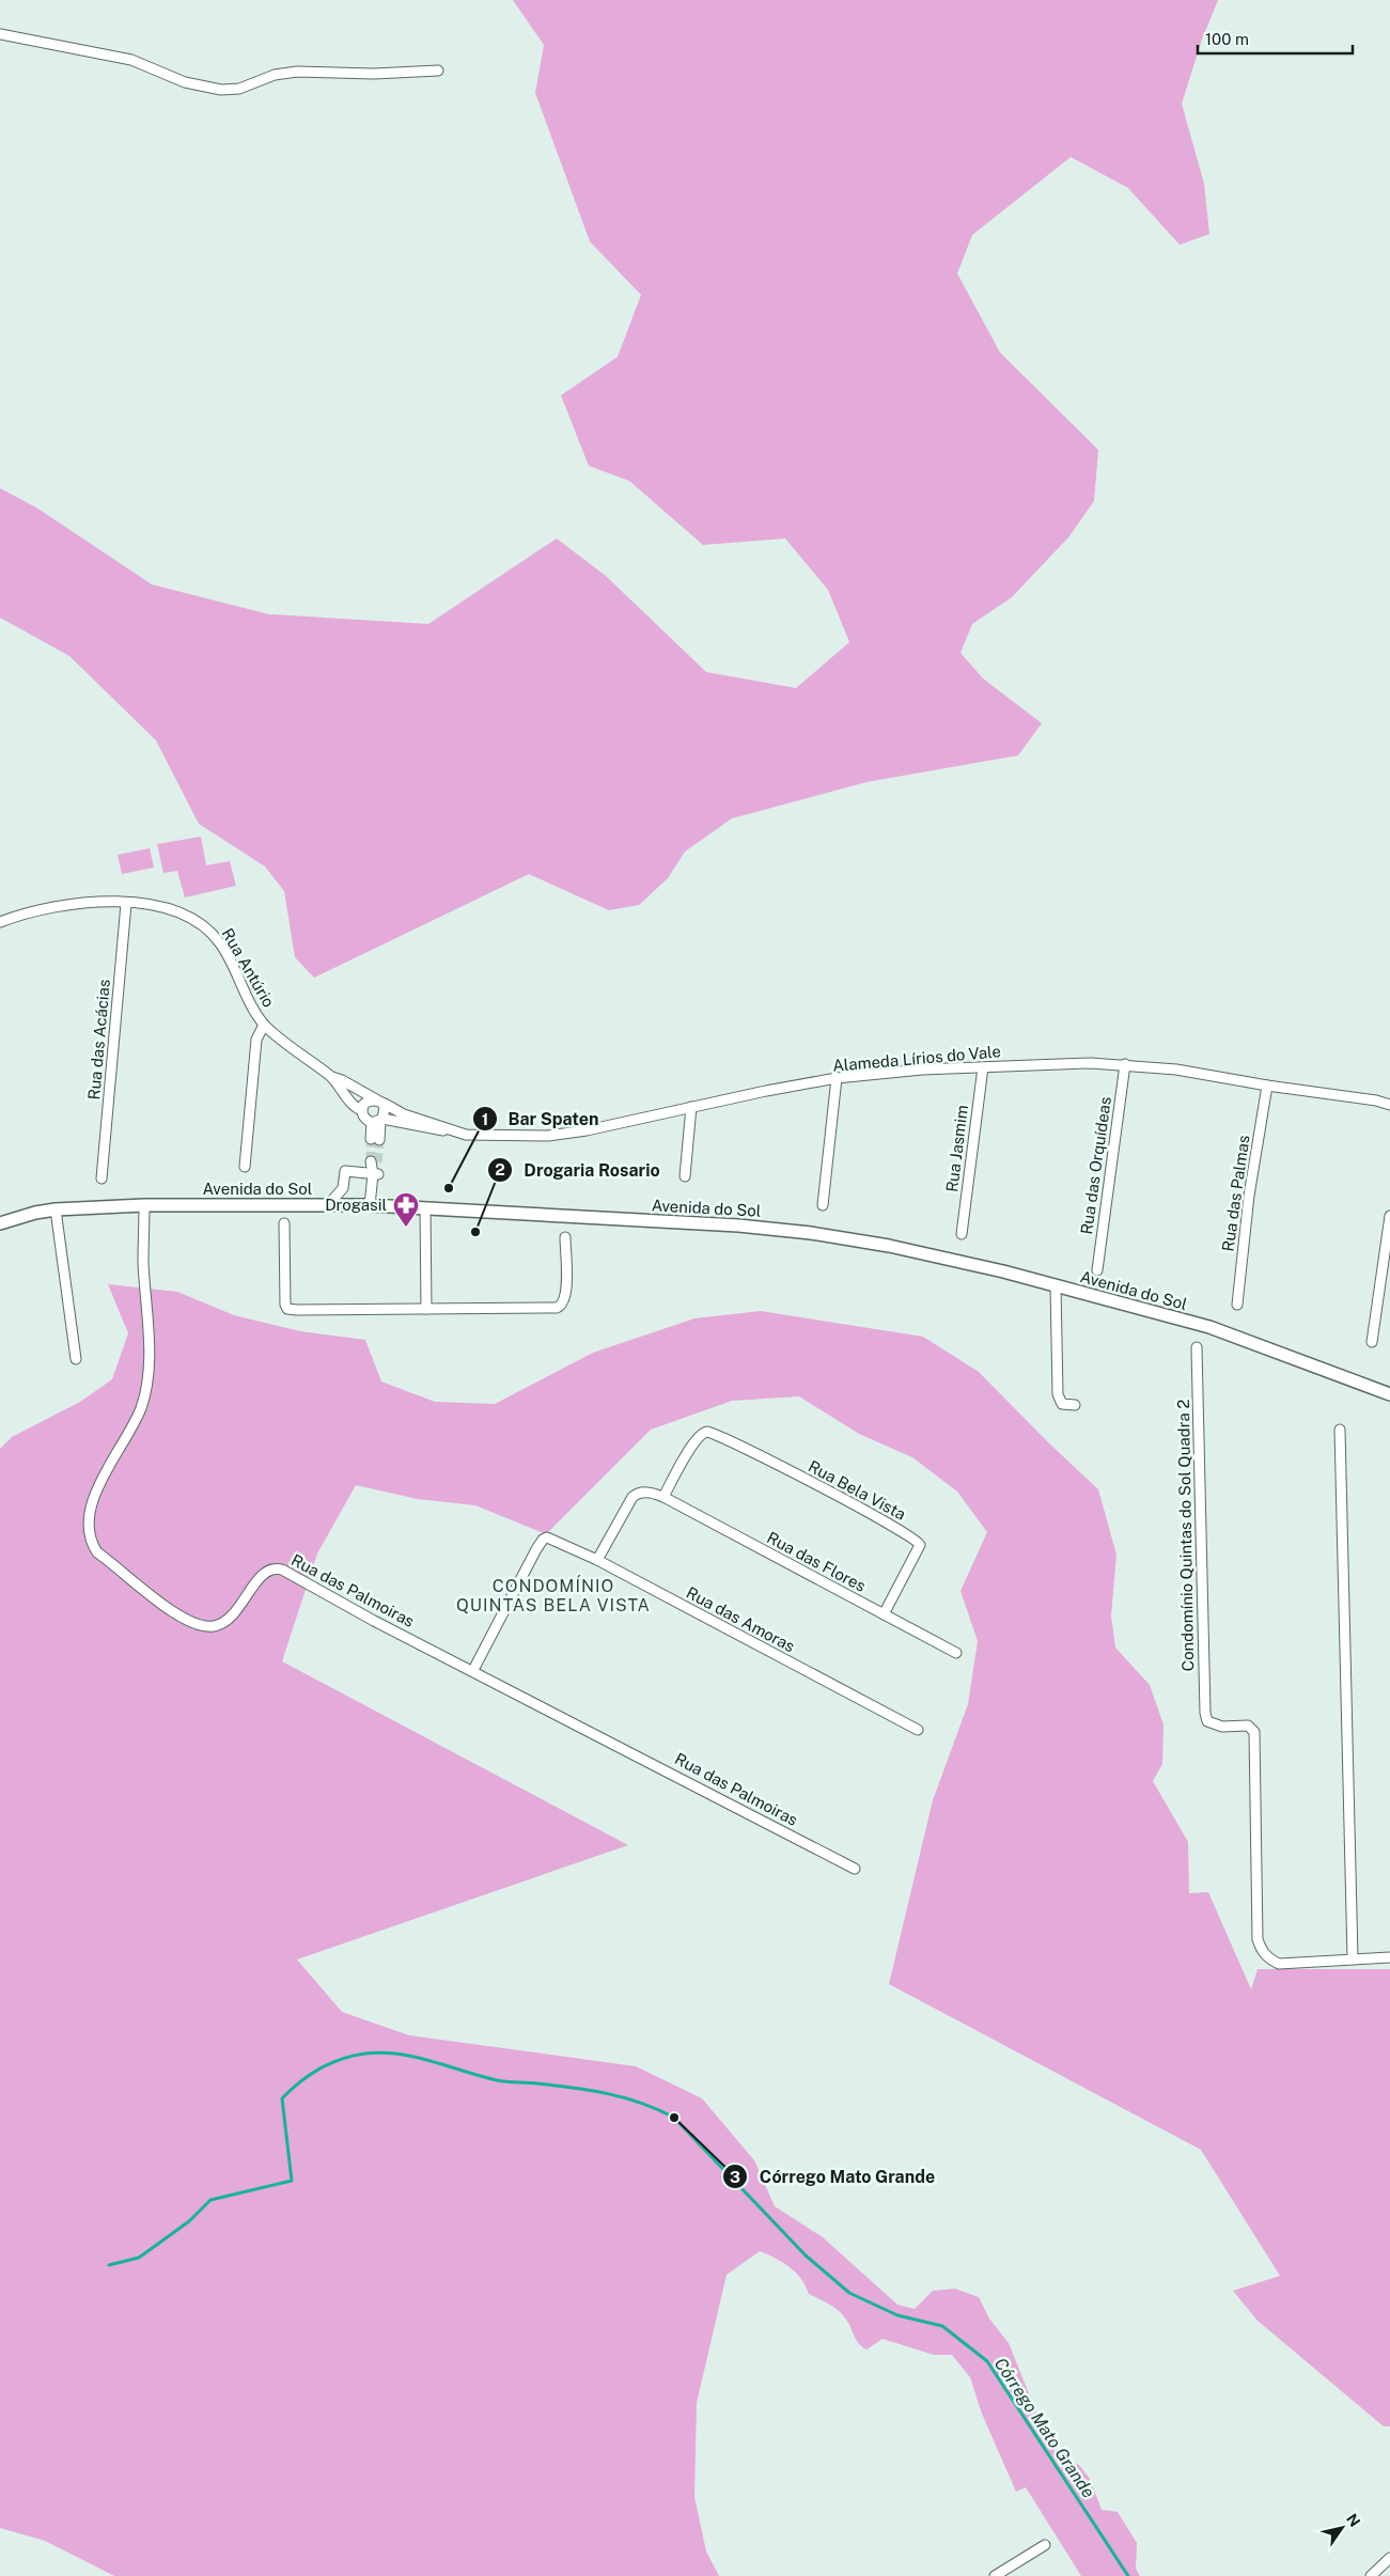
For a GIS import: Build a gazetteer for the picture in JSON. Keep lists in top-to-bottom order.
{
  "streets": {
    "street": [
      "Rua Antúrio",
      "Rua das Acácias",
      "Alameda Lírios do Vale",
      "Rua Jasmim",
      "Rua das Orquídeas",
      "Avenida do Sol",
      "Rua das Palmas",
      "Rua Bela Vista",
      "Condomínio Quintas do Sol Quadra 2",
      "Rua das Flores",
      "Rua das Palmoiras",
      "Rua das Amoras"
    ]
  },
  "crossings": [
    ["Rua Antúrio", "Rua das Acácias"],
    ["Rua Antúrio", "Alameda Lírios do Vale"],
    ["Alameda Lírios do Vale", "Rua Jasmim"],
    ["Alameda Lírios do Vale", "Rua das Orquídeas"],
    ["Alameda Lírios do Vale", "Rua das Palmas"],
    ["Avenida do Sol", "Rua das Palmoiras"],
    ["Rua Bela Vista", "Rua das Flores"],
    ["Rua das Palmoiras", "Rua das Amoras"]
  ],
  "districts": ["CONDOMÍNIO QUINTAS BELA VISTA"],
  "water": ["Córrego Mato Grande"],
  "places": {
    "other": ["Bar Spaten", "Drogaria Rosario", "Córrego Mato Grande"],
    "pharmacy": ["Drogasil"]
  },
  "scale_bar": "100 m",
  "north": "top right"
}
